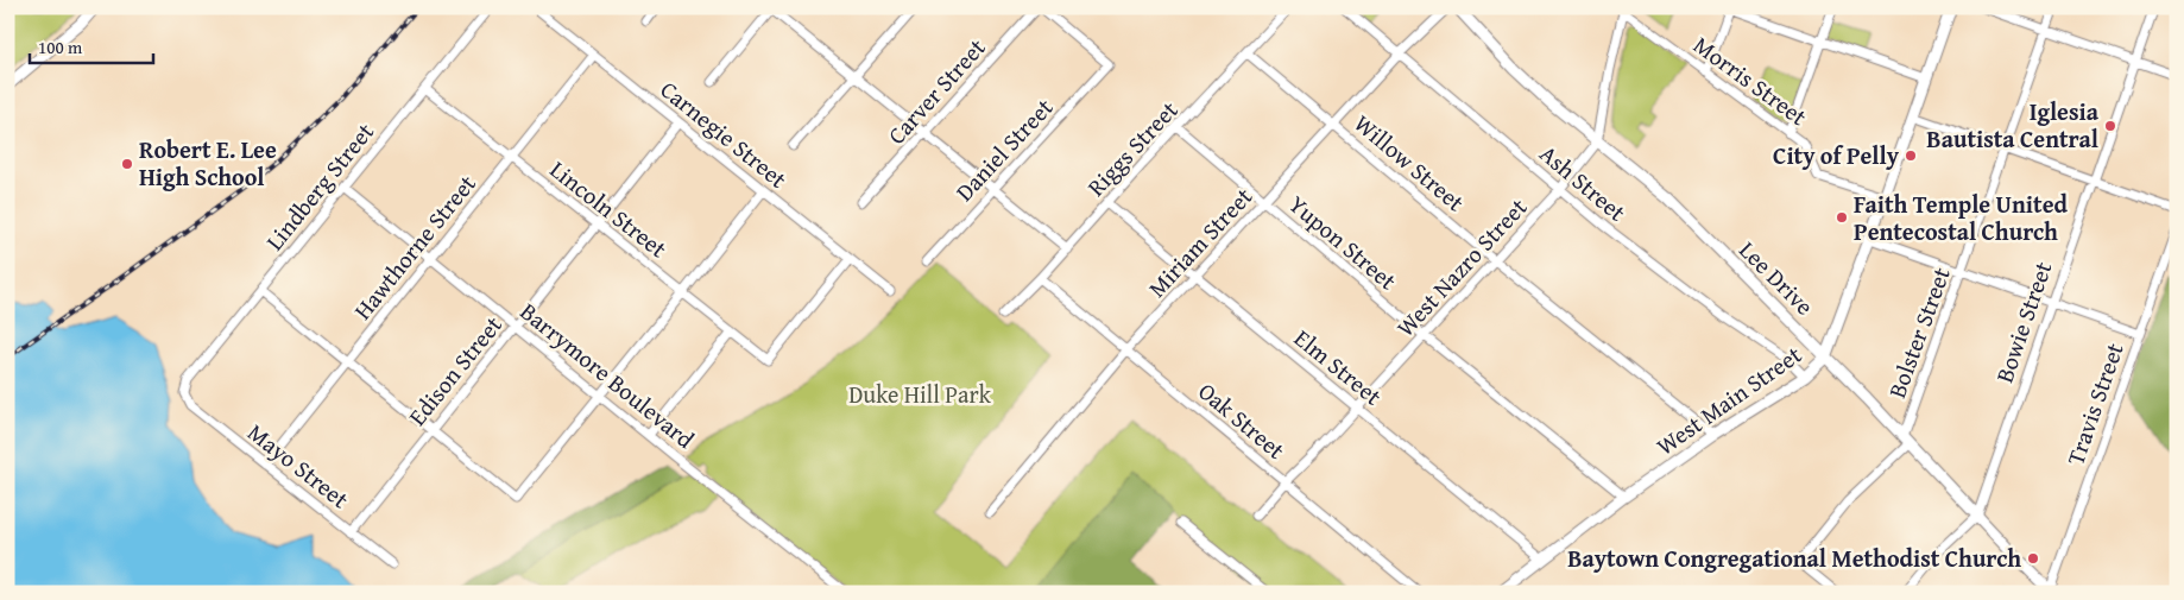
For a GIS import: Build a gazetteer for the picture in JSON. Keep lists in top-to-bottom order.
{
  "streets": {
    "main road": ["Lee Drive", "West Main Street"],
    "street": [
      "Morris Street",
      "Carver Street",
      "Carnegie Street",
      "Riggs Street",
      "Daniel Street",
      "Willow Street",
      "Ash Street",
      "Lindberg Street",
      "Lincoln Street",
      "Miriam Street",
      "Yupon Street",
      "Hawthorne Street",
      "West Nazro Street",
      "Bowie Street",
      "Bolster Street",
      "Elm Street",
      "Edison Street",
      "Barrymore Boulevard",
      "Travis Street",
      "Oak Street",
      "Mayo Street"
    ]
  },
  "crossings": [
    ["Morris Street", "West Nazro Street"],
    ["Morris Street", "West Main Street"],
    ["Carver Street", "Daniel Street"],
    ["Carnegie Street", "Lincoln Street"],
    ["Carnegie Street", "Hawthorne Street"],
    ["Carnegie Street", "Edison Street"],
    ["Riggs Street", "Willow Street"],
    ["Riggs Street", "Yupon Street"],
    ["Riggs Street", "Elm Street"],
    ["Riggs Street", "Oak Street"],
    ["Willow Street", "Miriam Street"],
    ["Willow Street", "West Nazro Street"],
    ["Willow Street", "West Main Street"],
    ["Ash Street", "Miriam Street"],
    ["Ash Street", "West Nazro Street"],
    ["Ash Street", "West Main Street"],
    ["Lindberg Street", "Lincoln Street"],
    ["Lindberg Street", "Barrymore Boulevard"],
    ["Lindberg Street", "Mayo Street"],
    ["Lincoln Street", "Hawthorne Street"],
    ["Lincoln Street", "Edison Street"],
    ["Miriam Street", "Yupon Street"],
    ["Miriam Street", "Elm Street"],
    ["Miriam Street", "Oak Street"],
    ["Yupon Street", "West Nazro Street"],
    ["Yupon Street", "West Main Street"],
    ["Hawthorne Street", "Barrymore Boulevard"],
    ["Hawthorne Street", "Mayo Street"],
    ["West Nazro Street", "Lee Drive"],
    ["West Nazro Street", "Elm Street"],
    ["West Nazro Street", "Oak Street"],
    ["Lee Drive", "Bowie Street"],
    ["Lee Drive", "Bolster Street"],
    ["Lee Drive", "West Main Street"],
    ["Lee Drive", "Travis Street"],
    ["Elm Street", "West Main Street"],
    ["Edison Street", "Barrymore Boulevard"],
    ["Edison Street", "Mayo Street"]
  ],
  "parks": ["Duke Hill Park"],
  "places": [
    "Iglesia Bautista Central",
    "City of Pelly",
    "Robert E. Lee High School",
    "Faith Temple United Pentecostal Church",
    "Baytown Congregational Methodist Church"
  ],
  "scale_bar": "100 m"
}
